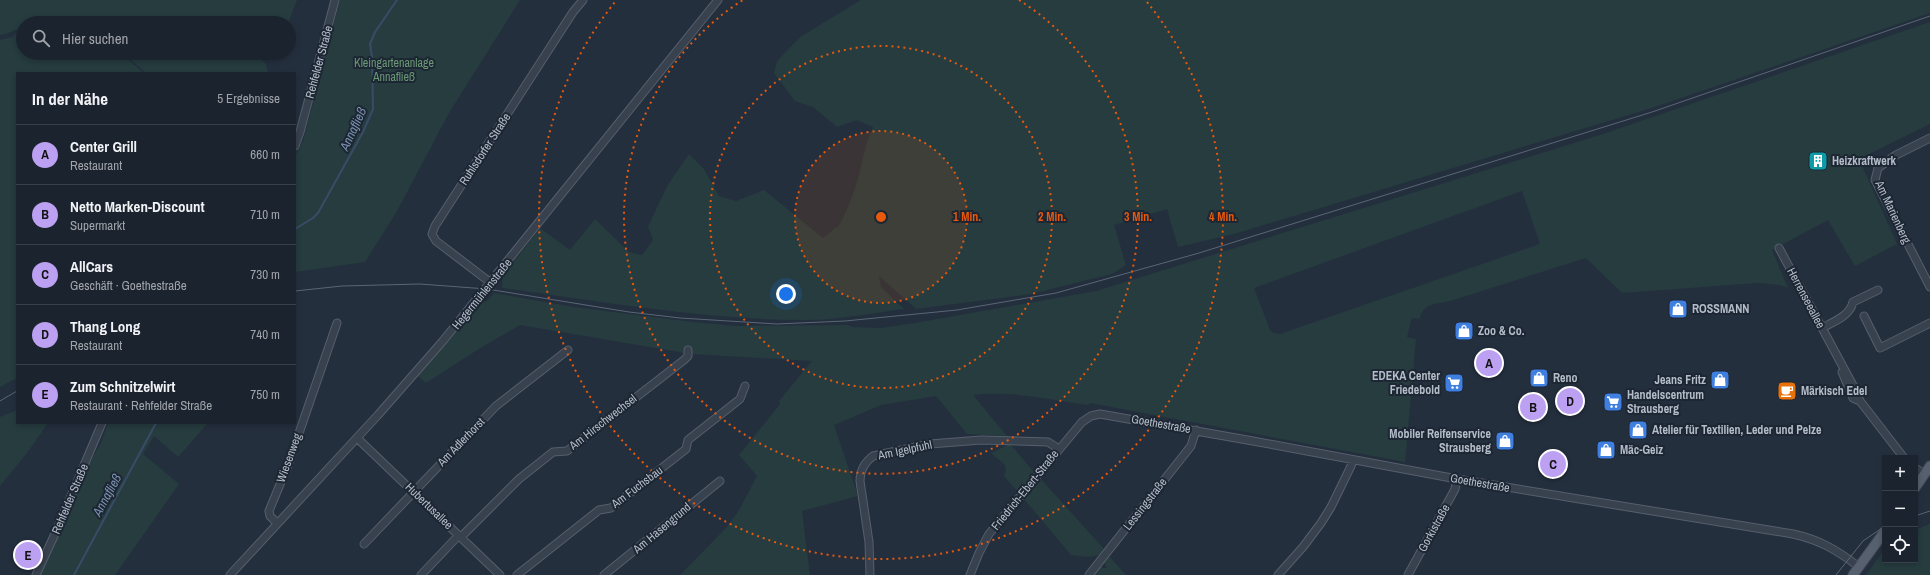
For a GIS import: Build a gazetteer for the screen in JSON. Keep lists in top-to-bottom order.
{
  "streets": {
    "street": [
      "Rehfelder Straße",
      "Ruhlsdorfer Straße",
      "Am Marienberg",
      "Hegermühlenstraße",
      "Herrenseeallee",
      "Am Hirschwechsel",
      "Goethestraße",
      "Am Adlerhorst",
      "Am Igelpfuhl",
      "Wiesenweg",
      "Am Fuchsbau",
      "Friedrich-Ebert-Straße",
      "Lessingstraße",
      "Hubertusallee",
      "Am Hasengrund",
      "Gorkistraße"
    ]
  },
  "crossings": [
    ["Ruhlsdorfer Straße", "Hegermühlenstraße"],
    ["Hegermühlenstraße", "Wiesenweg"],
    ["Hegermühlenstraße", "Hubertusallee"],
    ["Am Hirschwechsel", "Hubertusallee"],
    ["Goethestraße", "Friedrich-Ebert-Straße"],
    ["Goethestraße", "Lessingstraße"],
    ["Goethestraße", "Gorkistraße"],
    ["Am Adlerhorst", "Hubertusallee"],
    ["Am Igelpfuhl", "Friedrich-Ebert-Straße"]
  ],
  "water": ["Annafließ"],
  "parks": ["Kleingartenanlage Annafließ"],
  "places": {
    "building": ["Heizkraftwerk"],
    "shop": [
      "ROSSMANN",
      "Zoo & Co.",
      "Reno",
      "Jeans Fritz",
      "Atelier für Textilien, Leder und Pelze",
      "Mobiler Reifenservice Strausberg",
      "Mäc-Geiz"
    ],
    "supermarket": ["EDEKA Center Friedebold", "Handelscentrum Strausberg"],
    "cafe": ["Märkisch Edel"]
  },
  "page": {
    "search": "Hier suchen",
    "heading": ["In der Nähe", "5 Ergebnisse"],
    "list": [
      {
        "mark": "A",
        "name": "Center Grill",
        "note": "Restaurant",
        "value": "660 m"
      },
      {
        "mark": "B",
        "name": "Netto Marken-Discount",
        "note": "Supermarkt",
        "value": "710 m"
      },
      {
        "mark": "C",
        "name": "AllCars",
        "note": "Geschäft · Goethestraße",
        "value": "730 m"
      },
      {
        "mark": "D",
        "name": "Thang Long",
        "note": "Restaurant",
        "value": "740 m"
      },
      {
        "mark": "E",
        "name": "Zum Schnitzelwirt",
        "note": "Restaurant · Rehfelder Straße",
        "value": "750 m"
      }
    ],
    "pins": [
      "A",
      "D",
      "B",
      "C",
      "E"
    ],
    "map_buttons": ["+", "−"]
  },
  "rings": [
    "1 Min.",
    "2 Min.",
    "3 Min.",
    "4 Min."
  ]
}
